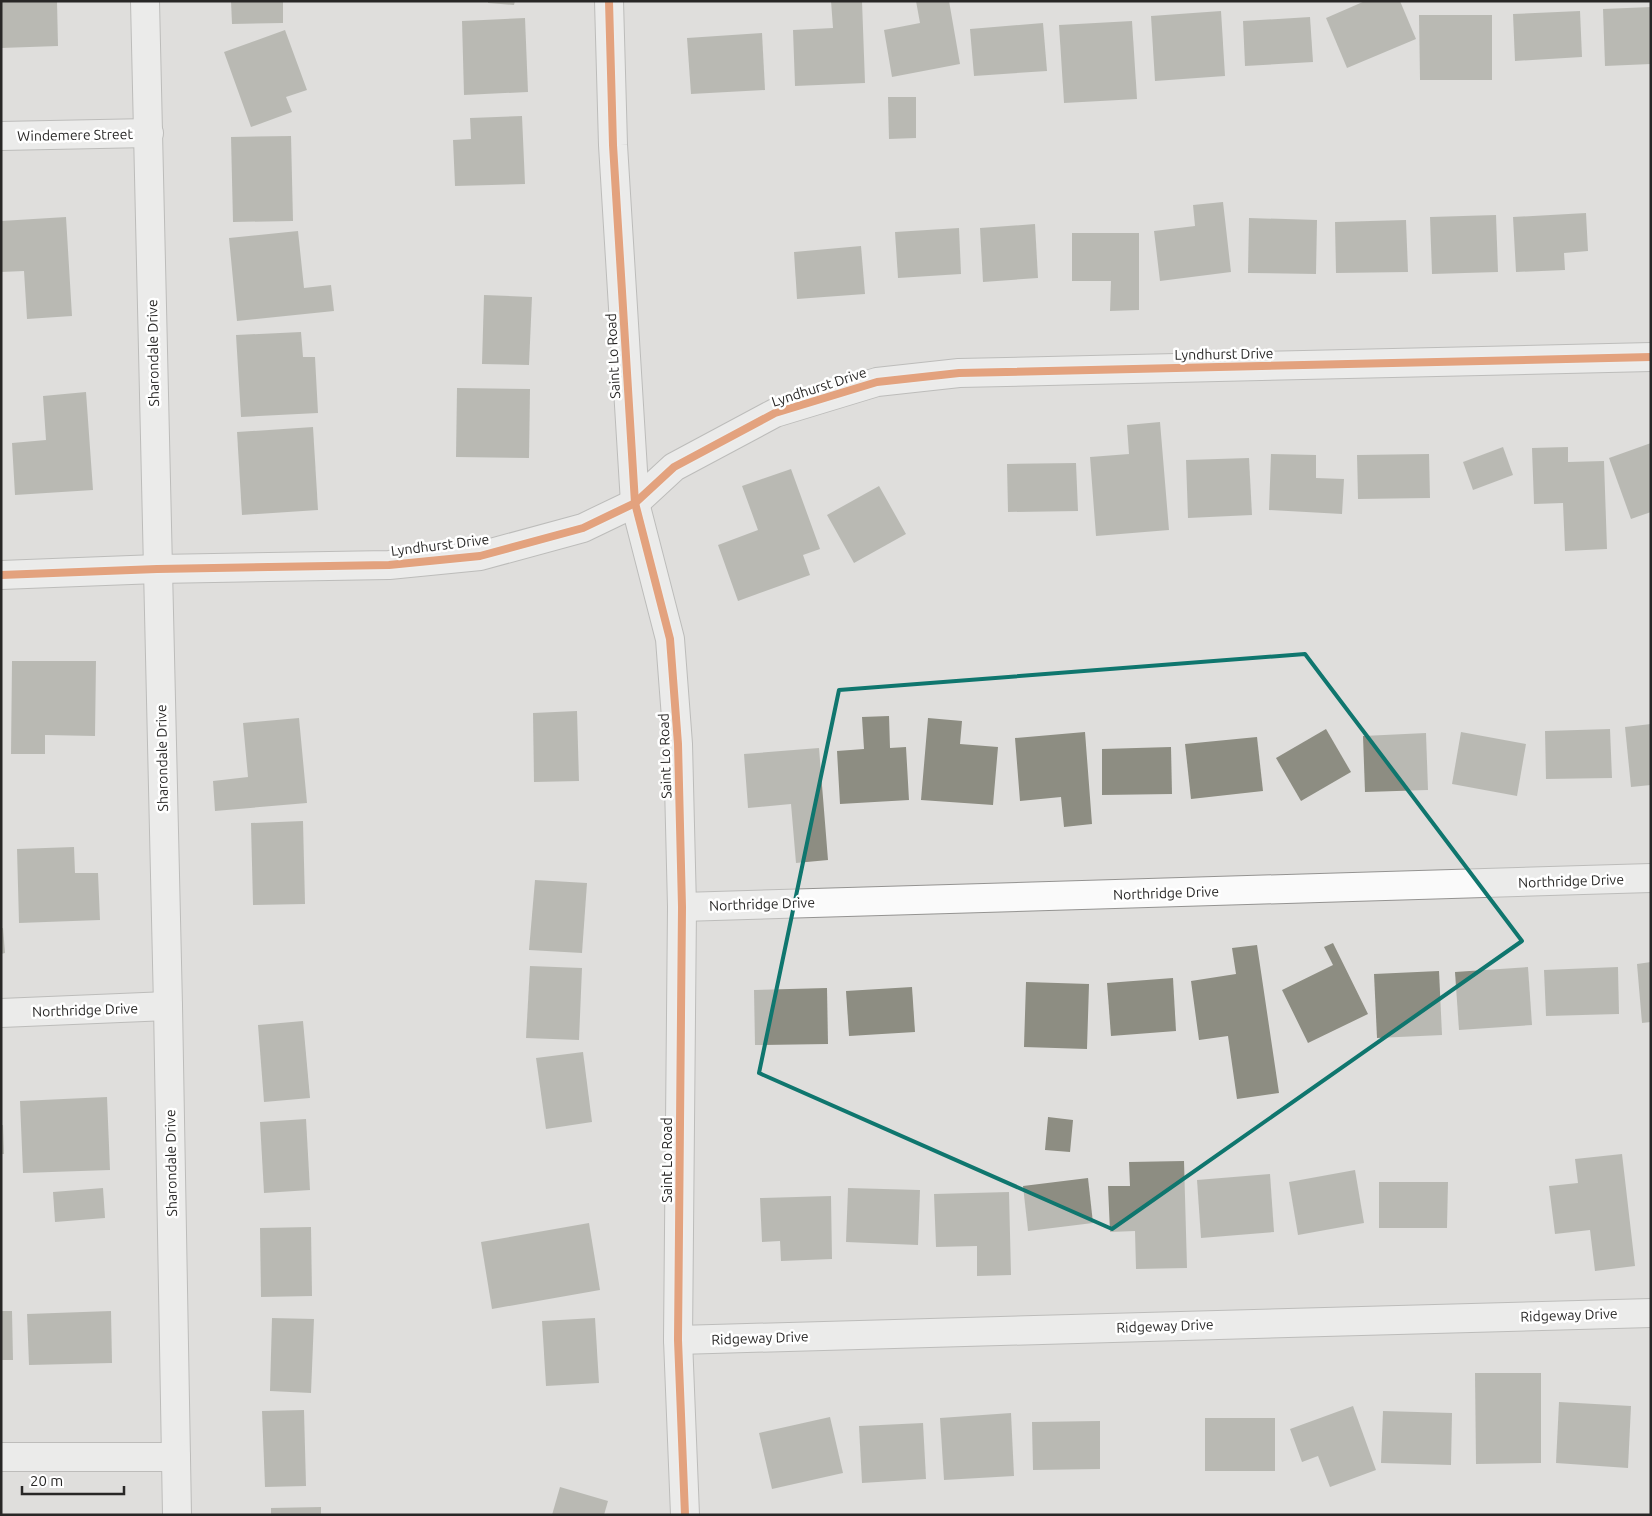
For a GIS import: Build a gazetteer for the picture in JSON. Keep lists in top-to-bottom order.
{
  "streets": {
    "street": [
      "Windemere Street",
      "Sharondale Drive",
      "Lyndhurst Drive",
      "Saint Lo Road",
      "Northridge Drive",
      "Ridgeway Drive"
    ]
  },
  "crossings": [
    ["Windemere Street", "Sharondale Drive"],
    ["Sharondale Drive", "Lyndhurst Drive"],
    ["Sharondale Drive", "Northridge Drive"],
    ["Lyndhurst Drive", "Saint Lo Road"],
    ["Saint Lo Road", "Northridge Drive"],
    ["Saint Lo Road", "Ridgeway Drive"]
  ],
  "scale_bar": "20 m"
}
